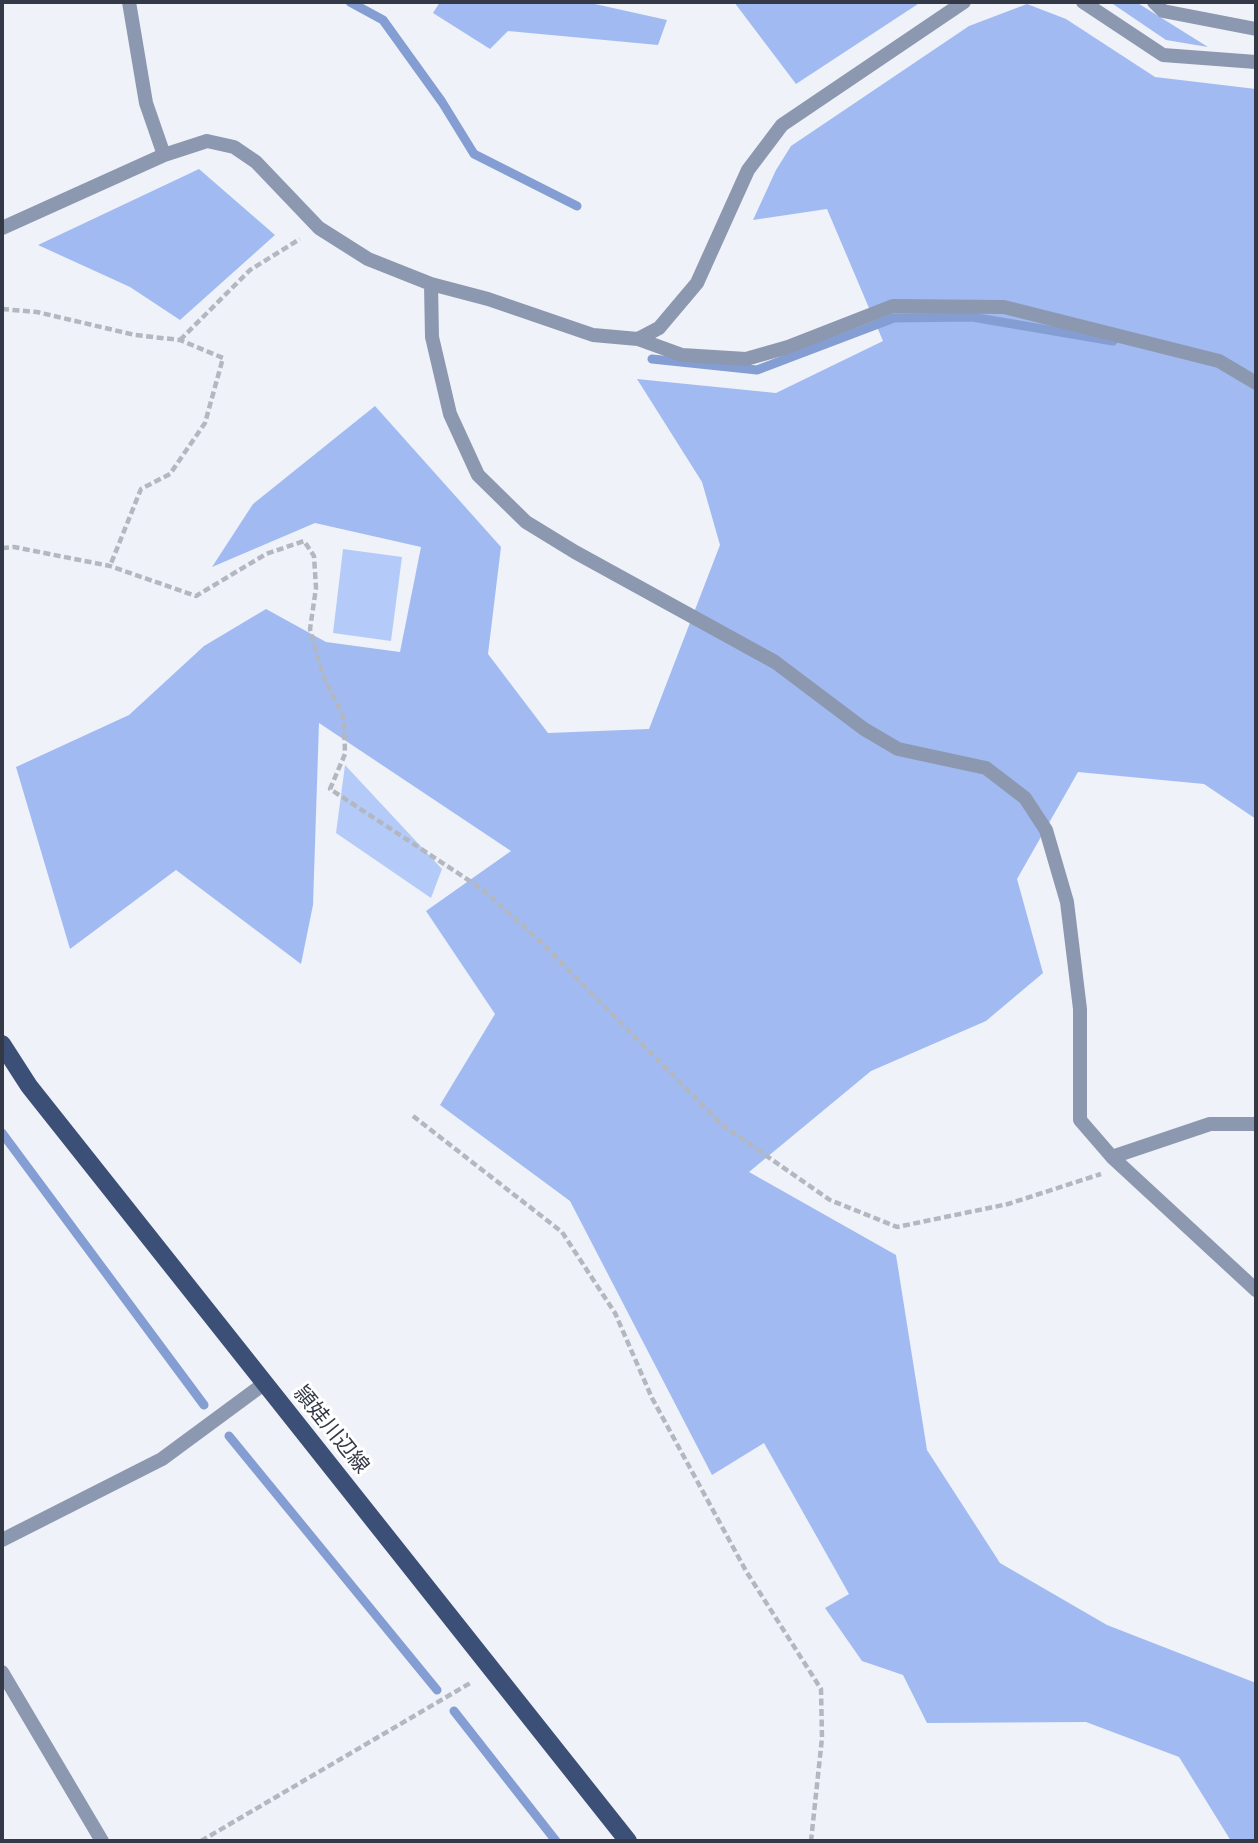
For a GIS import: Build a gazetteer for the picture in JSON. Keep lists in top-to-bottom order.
{
  "streets": {
    "main road": ["頴娃川辺線"]
  }
}
